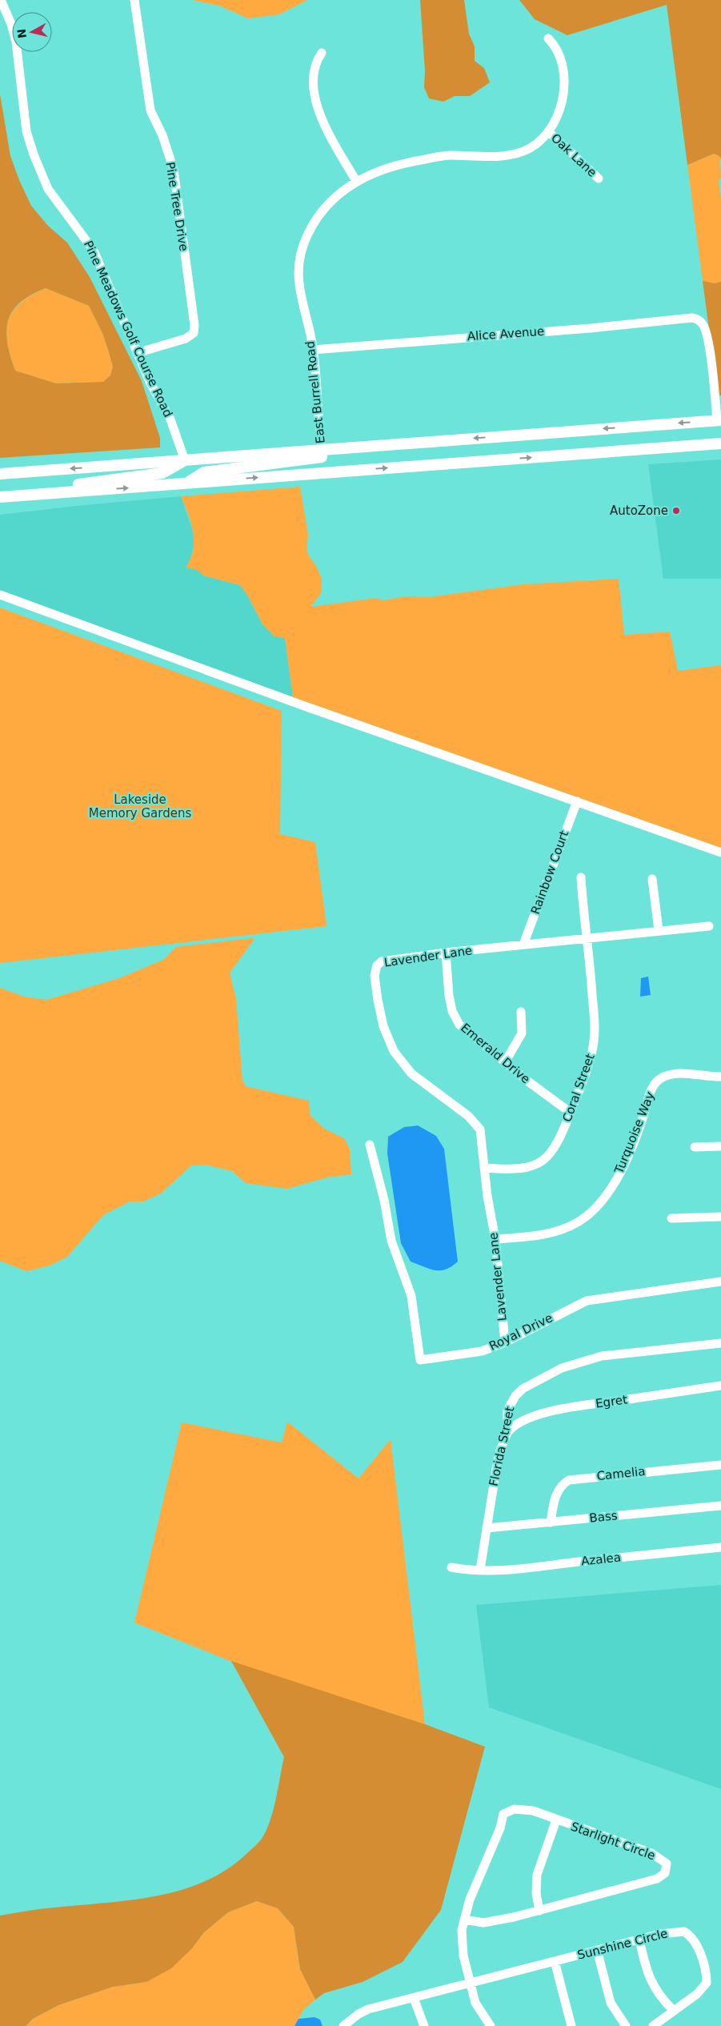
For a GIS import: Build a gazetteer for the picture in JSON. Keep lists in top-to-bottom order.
{
  "streets": {
    "street": [
      "Oak Lane",
      "Pine Tree Drive",
      "Pine Meadows Golf Course Road",
      "Alice Avenue",
      "East Burrell Road",
      "Rainbow Court",
      "Lavender Lane",
      "Emerald Drive",
      "Coral Street",
      "Turquoise Way",
      "Royal Drive",
      "Egret",
      "Florida Street",
      "Camelia",
      "Bass",
      "Azalea",
      "Starlight Circle",
      "Sunshine Circle"
    ]
  },
  "crossings": [
    ["Oak Lane", "East Burrell Road"],
    ["Pine Tree Drive", "Pine Meadows Golf Course Road"],
    ["Alice Avenue", "East Burrell Road"],
    ["Rainbow Court", "Lavender Lane"],
    ["Lavender Lane", "Emerald Drive"],
    ["Lavender Lane", "Coral Street"],
    ["Lavender Lane", "Turquoise Way"],
    ["Lavender Lane", "Royal Drive"],
    ["Emerald Drive", "Coral Street"],
    ["Egret", "Florida Street"],
    ["Florida Street", "Bass"],
    ["Florida Street", "Azalea"],
    ["Camelia", "Bass"],
    ["Starlight Circle", "Sunshine Circle"]
  ],
  "parks": ["Lakeside Memory Gardens"],
  "places": ["AutoZone"],
  "north": "left"
}
